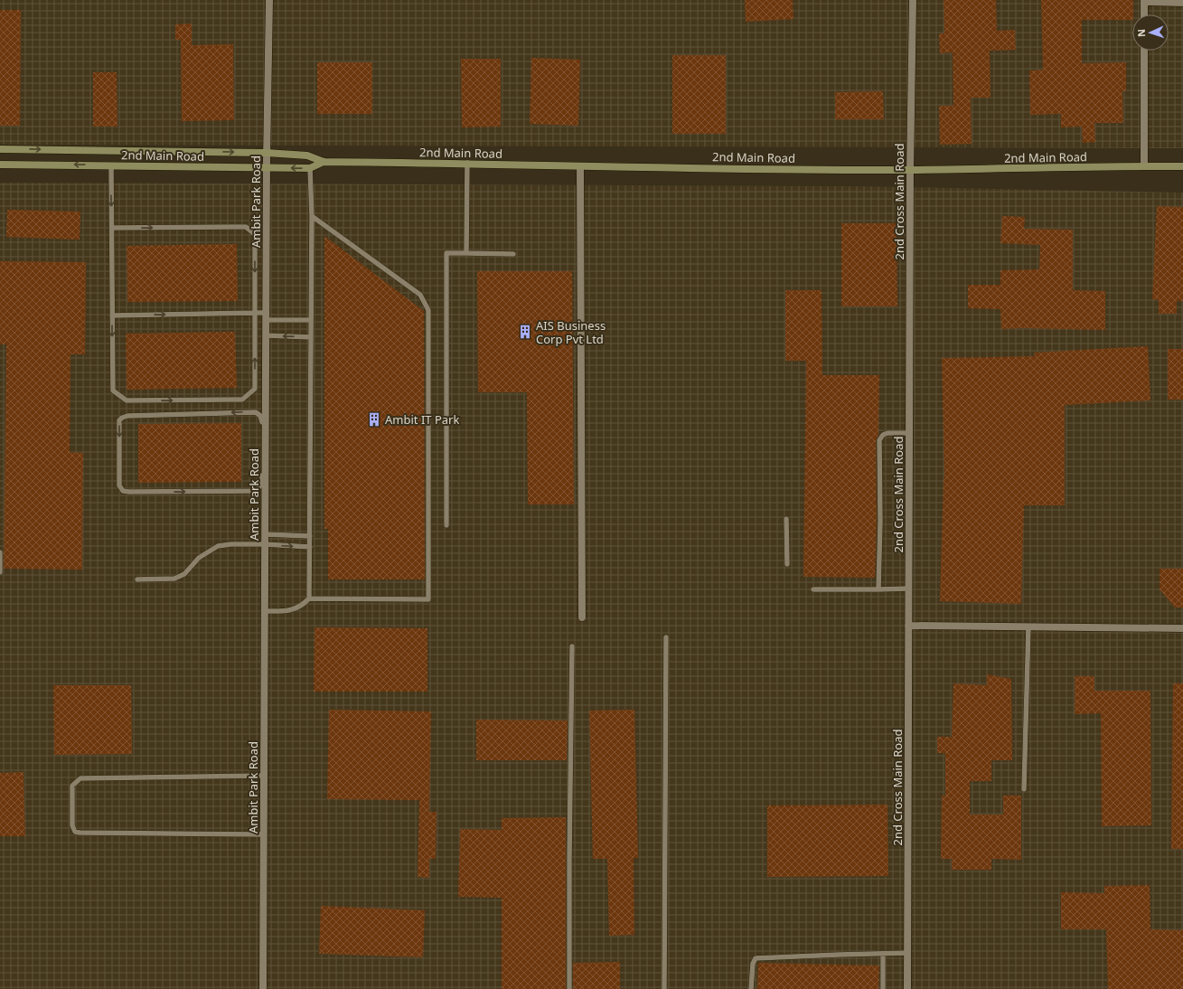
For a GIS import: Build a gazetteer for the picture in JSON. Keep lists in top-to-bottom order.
{
  "streets": {
    "main road": ["2nd Main Road"],
    "street": ["Ambit Park Road", "2nd Cross Main Road"]
  },
  "crossings": [
    ["2nd Main Road", "Ambit Park Road"],
    ["2nd Main Road", "2nd Cross Main Road"]
  ],
  "places": {
    "building": ["AIS Business Corp Pvt Ltd", "Ambit IT Park"]
  },
  "north": "left"
}
